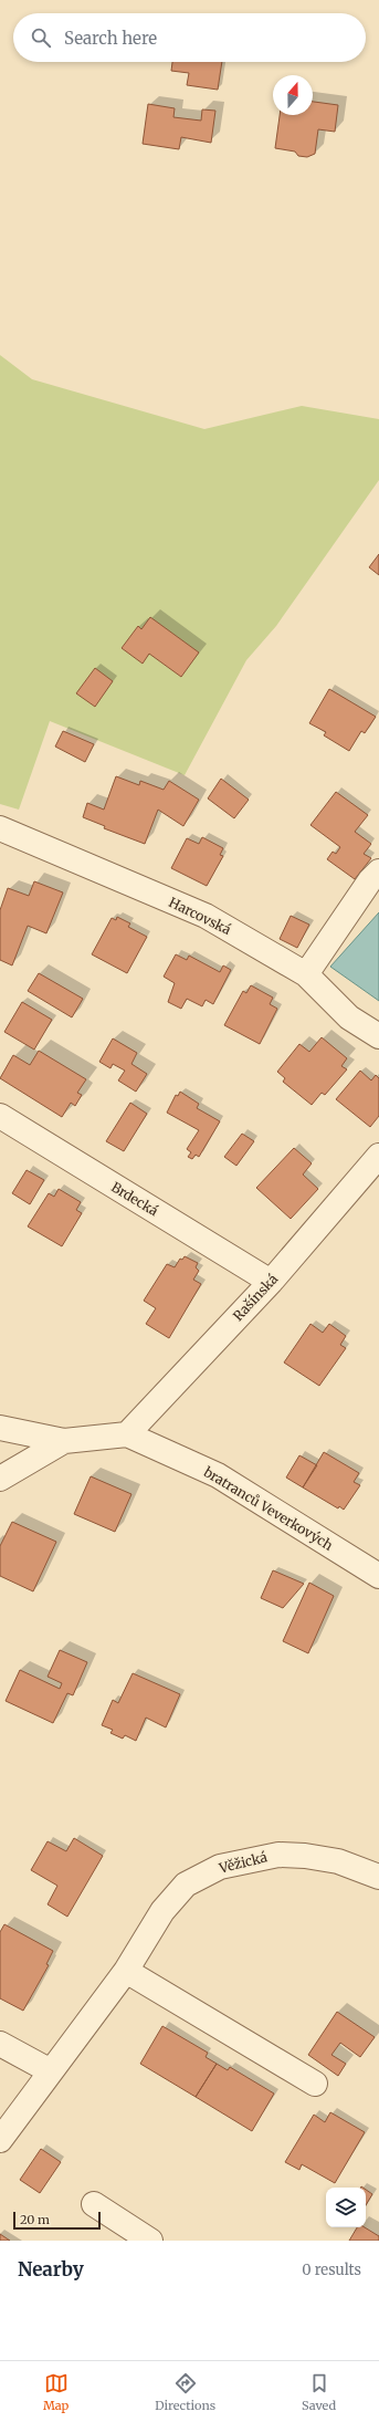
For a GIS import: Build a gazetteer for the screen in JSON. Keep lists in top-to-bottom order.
{
  "streets": {
    "street": [
      "Harcovská",
      "Brdecká",
      "Rašínská",
      "bratranců Veverkových",
      "Věžická"
    ]
  },
  "crossings": [
    ["Brdecká", "Rašínská"],
    ["Rašínská", "bratranců Veverkových"]
  ],
  "scale_bar": "20 m",
  "north": "top",
  "page": {
    "search": "Search here",
    "scale": "20 m",
    "heading": ["Nearby", "0 results"],
    "nav": ["Map", "Directions", "Saved"]
  }
}
